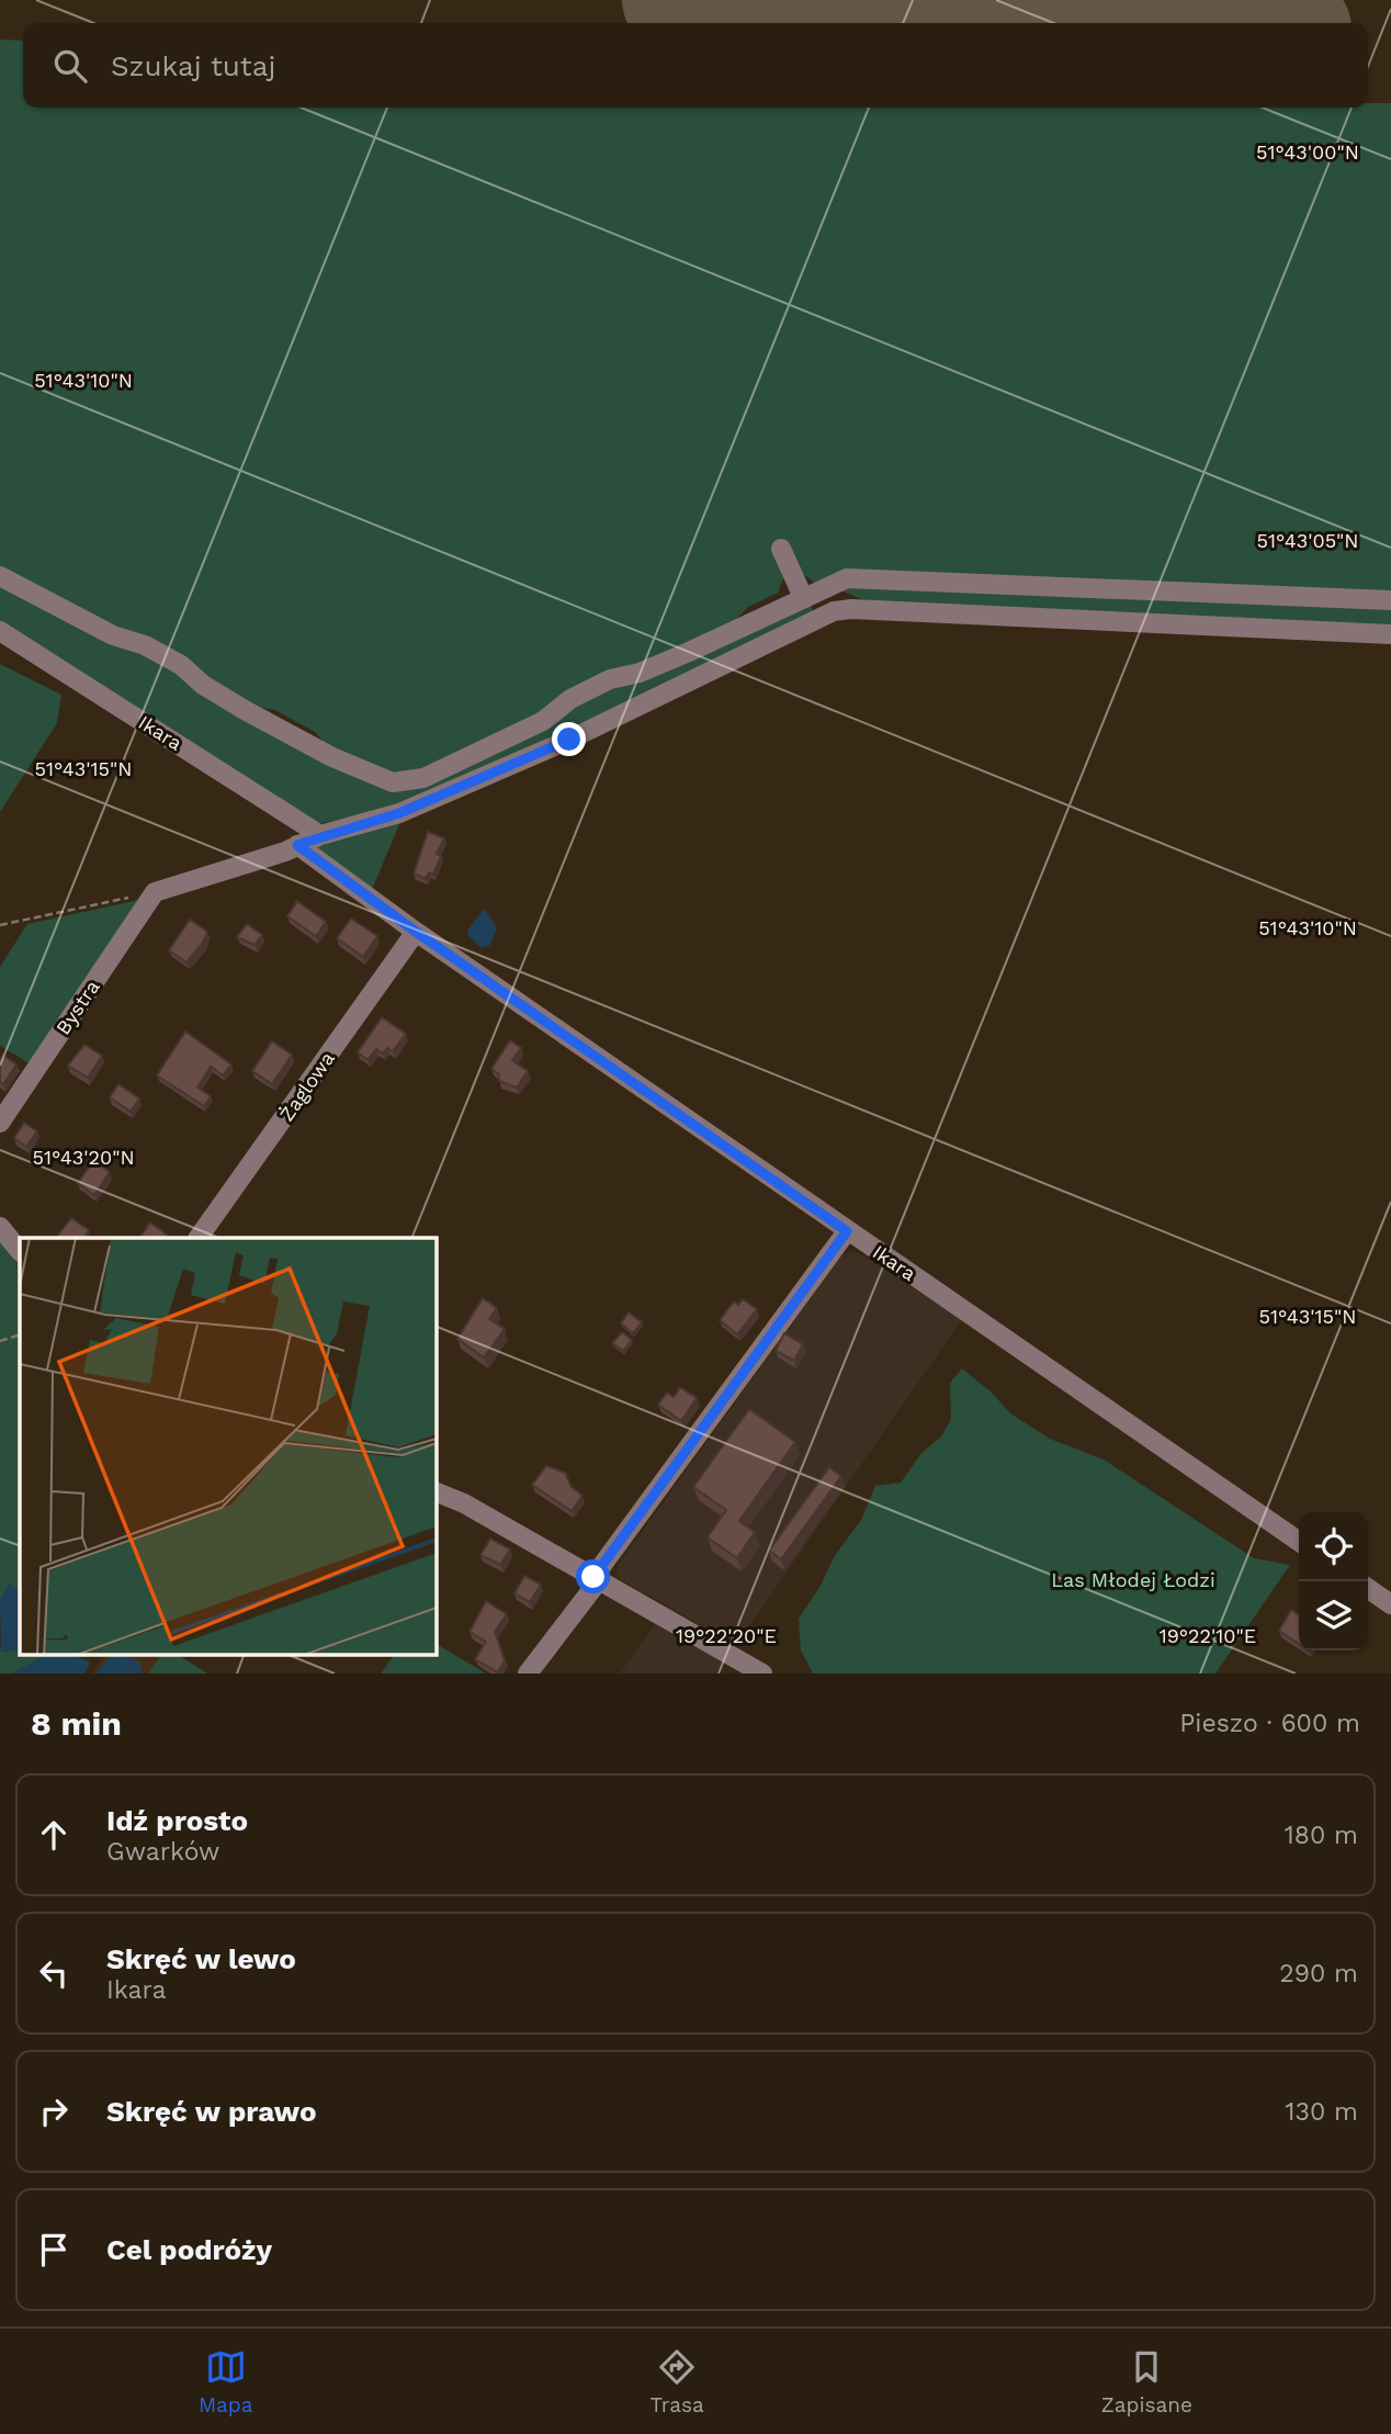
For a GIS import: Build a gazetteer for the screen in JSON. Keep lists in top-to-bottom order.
{
  "streets": {
    "street": ["Ikara", "Bystra", "Żaglowa"]
  },
  "crossings": [
    ["Ikara", "Żaglowa"]
  ],
  "parks": ["Las Młodej Łodzi"],
  "page": {
    "search": "Szukaj tutaj",
    "heading": ["8 min", "Pieszo · 600 m"],
    "list": [
      ["Idź prosto", "Gwarków", "180 m"],
      ["Skręć w lewo", "Ikara", "290 m"],
      ["Skręć w prawo", "130 m"],
      "Cel podróży"
    ],
    "nav": ["Mapa", "Trasa", "Zapisane"]
  },
  "coordinates": [
    "51°43'00\"N",
    "51°43'10\"N",
    "51°43'05\"N",
    "51°43'15\"N",
    "51°43'20\"N",
    "19°22'20\"E",
    "19°22'10\"E"
  ]
}
